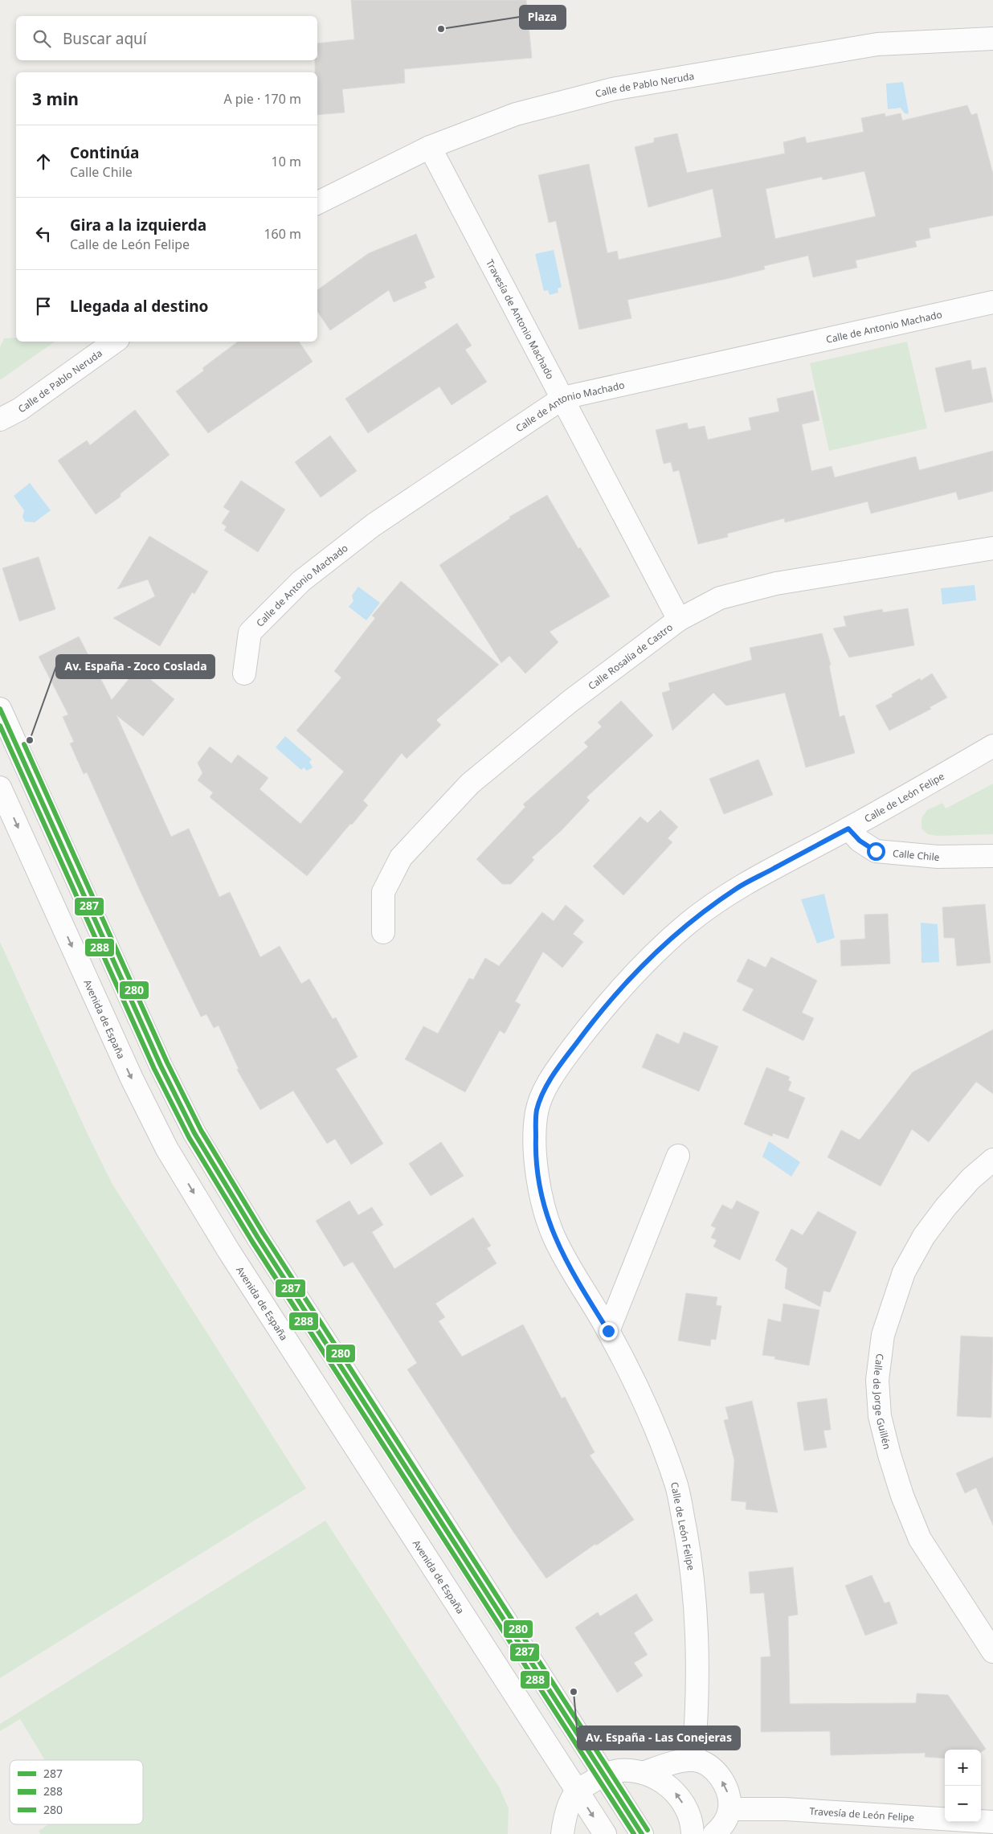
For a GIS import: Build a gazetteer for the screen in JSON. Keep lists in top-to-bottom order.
{
  "streets": {
    "street": [
      "Calle de Pablo Neruda",
      "Travesía de Antonio Machado",
      "Calle de Antonio Machado",
      "Calle Rosalía de Castro",
      "Calle de León Felipe",
      "Calle Chile",
      "Avenida de España",
      "Calle de Jorge Guillén",
      "Travesía de León Felipe"
    ]
  },
  "crossings": [
    ["Calle de Pablo Neruda", "Travesía de Antonio Machado"],
    ["Travesía de Antonio Machado", "Calle de Antonio Machado"],
    ["Travesía de Antonio Machado", "Calle Rosalía de Castro"],
    ["Calle de León Felipe", "Calle Chile"]
  ],
  "places": ["Plaza", "Av. España - Zoco Coslada", "Av. España - Las Conejeras"],
  "lines": ["transit line 287", "transit line 288", "transit line 280"],
  "legend": ["287", "288", "280"],
  "page": {
    "search": "Buscar aquí",
    "heading": ["3 min", "A pie · 170 m"],
    "list": [
      ["Continúa", "Calle Chile", "10 m"],
      ["Gira a la izquierda", "Calle de León Felipe", "160 m"],
      "Llegada al destino"
    ],
    "map_buttons": ["+", "−"]
  }
}
